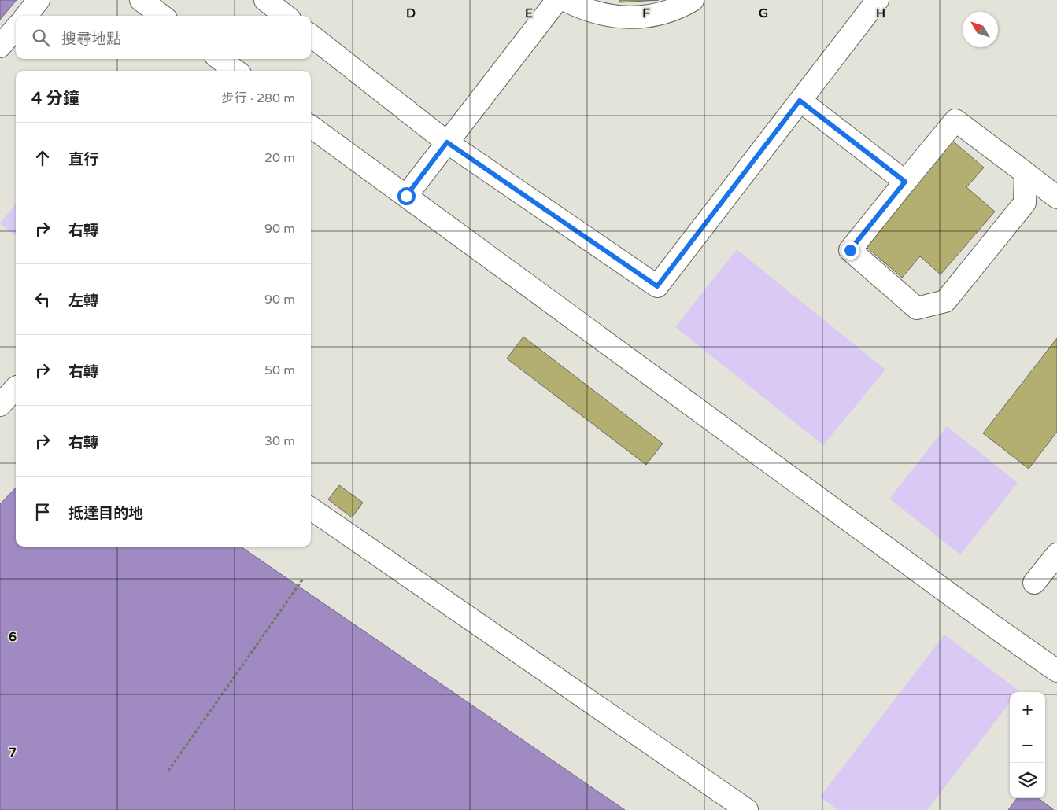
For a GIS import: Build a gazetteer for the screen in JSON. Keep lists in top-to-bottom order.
{
  "north": "top left",
  "page": {
    "search": "搜尋地點",
    "heading": ["4 分鐘", "步行 · 280 m"],
    "list": [
      ["直行", "20 m"],
      ["右轉", "90 m"],
      ["左轉", "90 m"],
      ["右轉", "50 m"],
      ["右轉", "30 m"],
      "抵達目的地"
    ],
    "map_buttons": ["+", "−"]
  },
  "grid": {
    "columns": [
      "D",
      "E",
      "F",
      "G",
      "H"
    ],
    "rows": ["6", "7"]
  }
}
